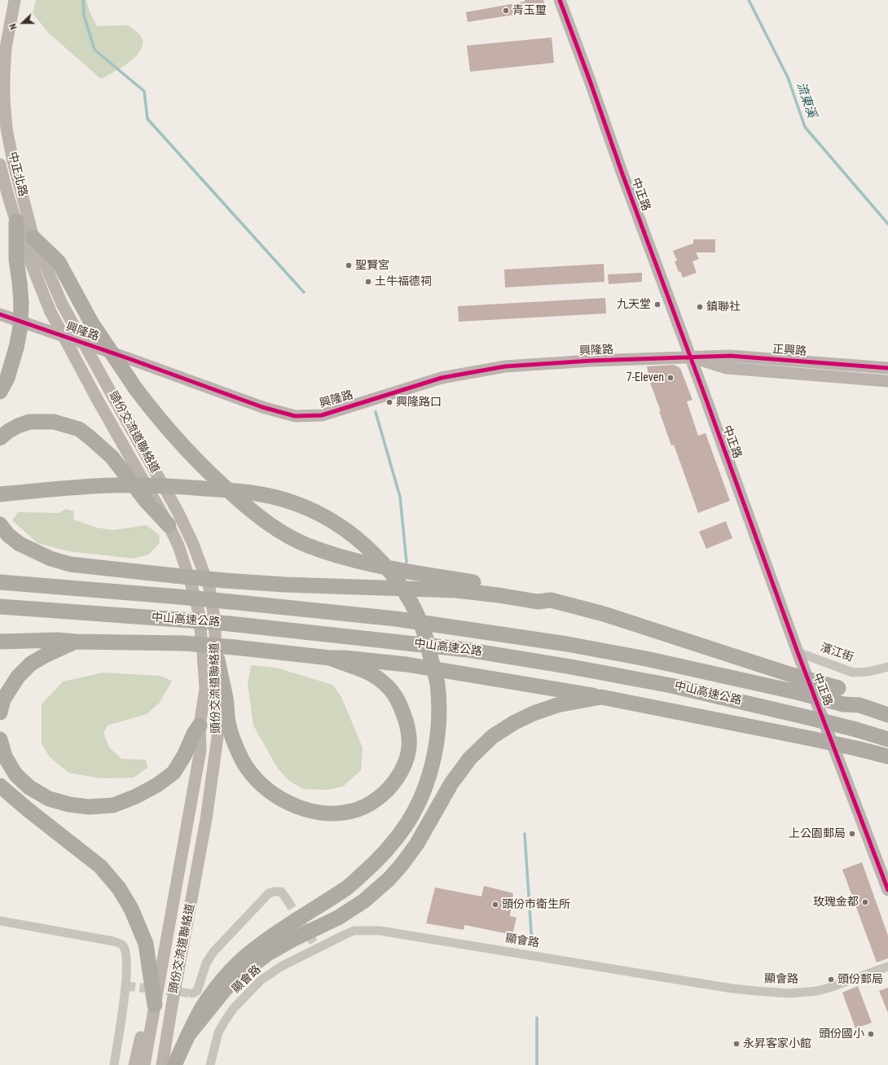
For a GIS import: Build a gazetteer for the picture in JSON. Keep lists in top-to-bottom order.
{
  "streets": {
    "highway": ["中山高速公路"],
    "main road": [
      "中正北路",
      "中正路",
      "興隆路",
      "正興路",
      "頭份交流道聯絡道"
    ],
    "street": ["濱江街", "顯會路"]
  },
  "crossings": [
    ["中正北路", "頭份交流道聯絡道"],
    ["中正路", "興隆路"],
    ["中正路", "正興路"],
    ["中正路", "濱江街"],
    ["興隆路", "正興路"]
  ],
  "water": ["流東溪"],
  "places": [
    "青玉璽",
    "聖賢宮",
    "土牛福德祠",
    "九天堂",
    "鎮聯社",
    "7-Eleven",
    "興隆路口",
    "上公園郵局",
    "玫瑰金都",
    "頭份市衛生所",
    "頭份郵局",
    "頭份國小",
    "永昇客家小館"
  ],
  "north": "left"
}
